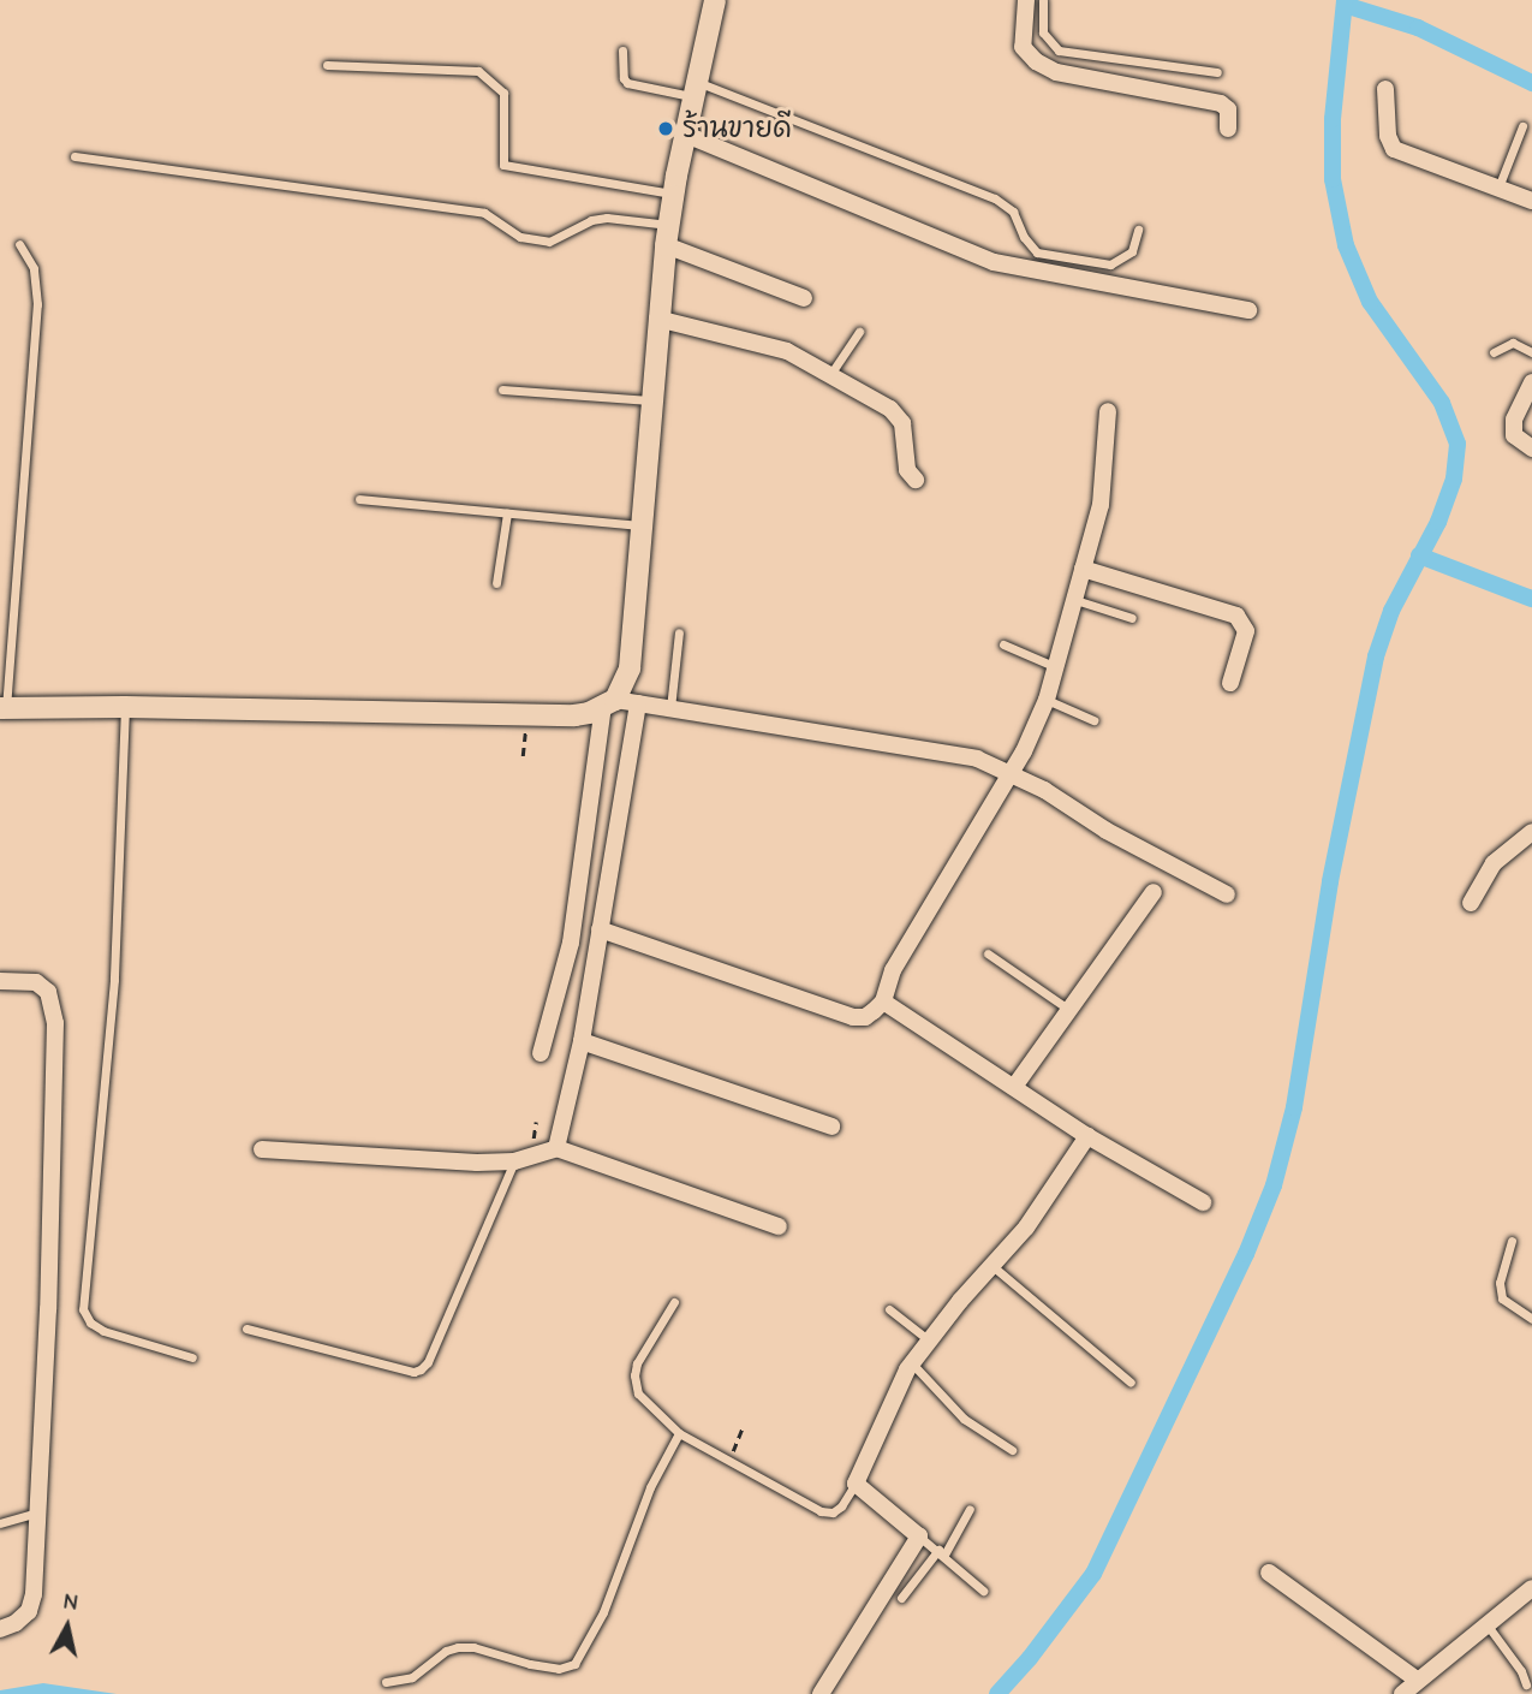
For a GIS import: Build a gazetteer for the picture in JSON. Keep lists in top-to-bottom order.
{
  "places": ["ร้านขายดี"],
  "north": "top"
}
